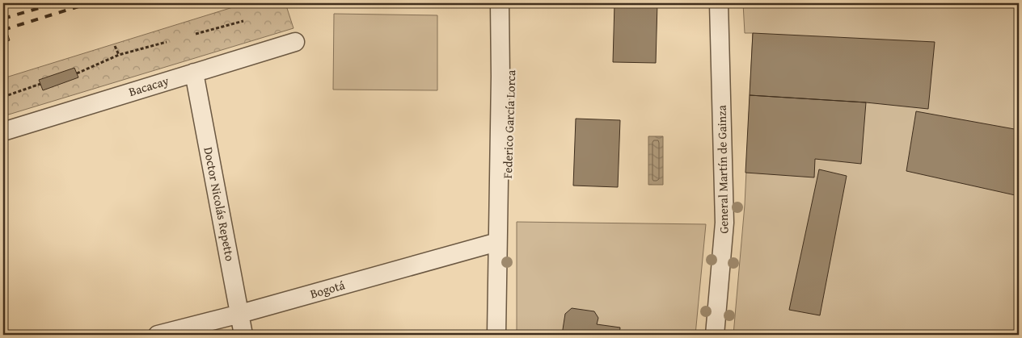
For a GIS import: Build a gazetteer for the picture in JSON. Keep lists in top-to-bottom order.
{
  "streets": {
    "street": [
      "Bacacay",
      "Federico García Lorca",
      "General Martín de Gainza",
      "Doctor Nicolás Repetto",
      "Bogotá"
    ]
  },
  "crossings": [
    ["Bacacay", "Doctor Nicolás Repetto"],
    ["Federico García Lorca", "Bogotá"],
    ["Doctor Nicolás Repetto", "Bogotá"]
  ]
}
